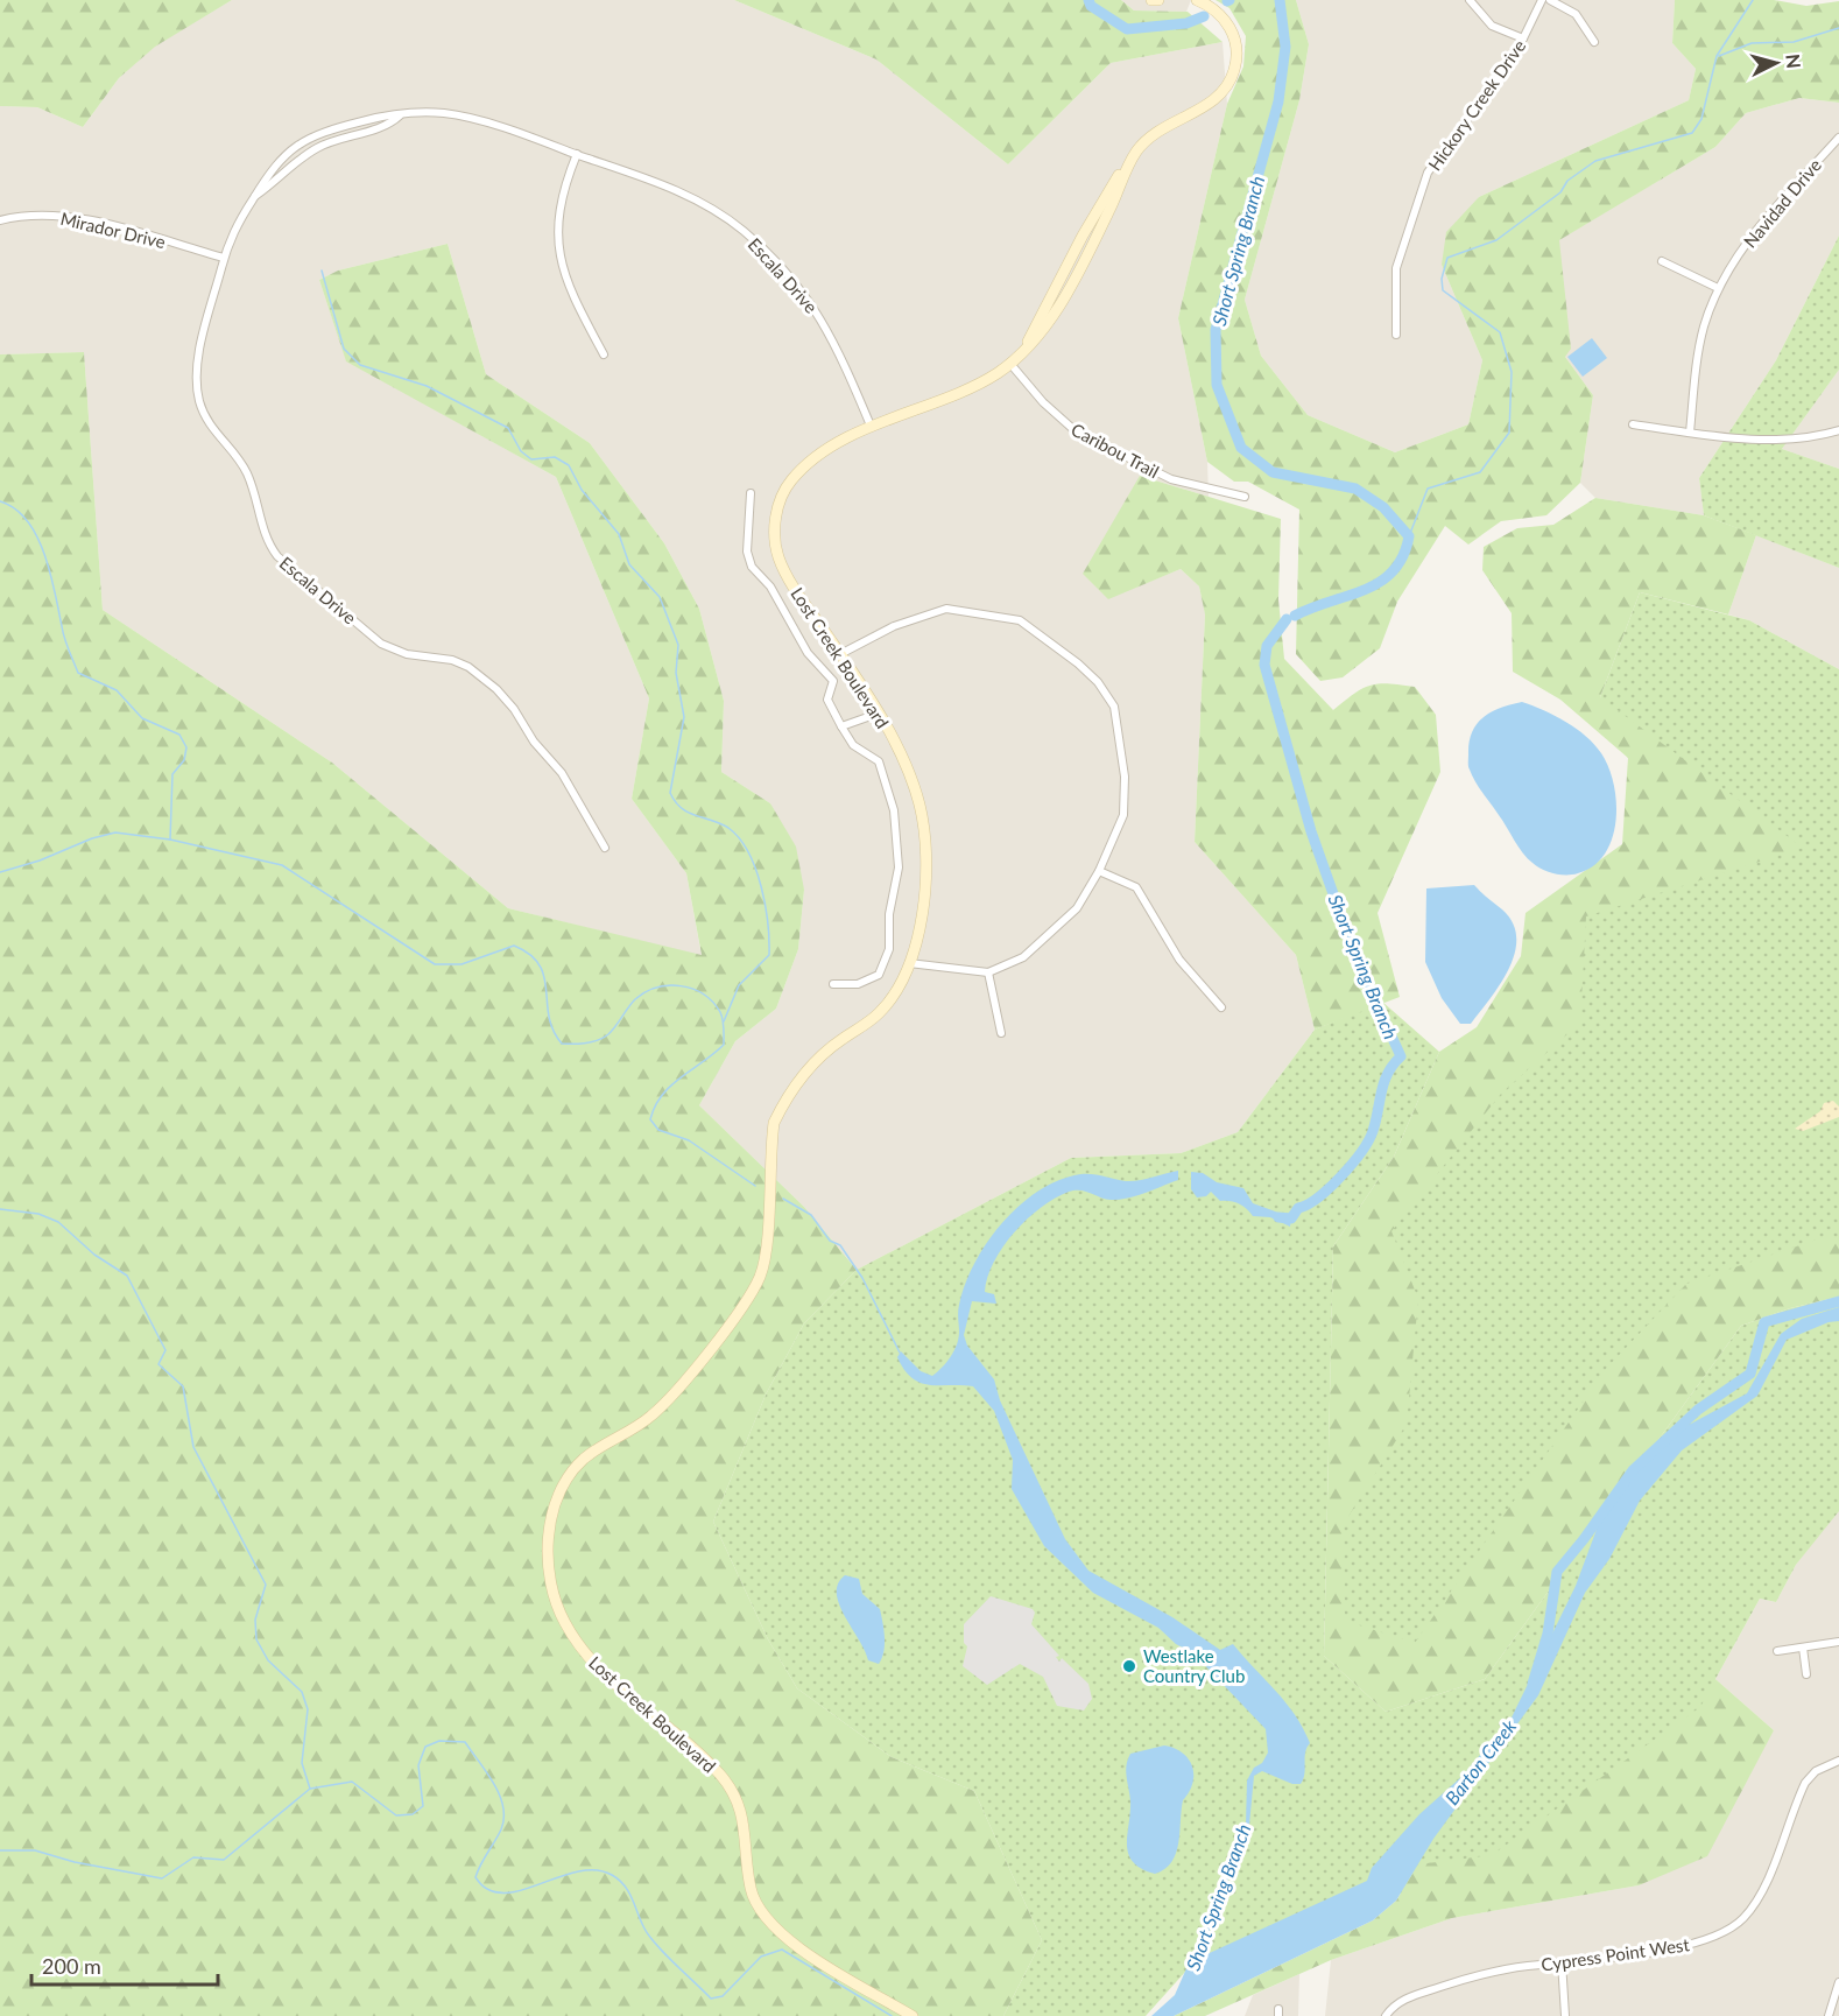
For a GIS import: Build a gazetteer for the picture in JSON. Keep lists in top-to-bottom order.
{
  "streets": {
    "street": [
      "Hickory Creek Drive",
      "Navidad Drive",
      "Mirador Drive",
      "Escala Drive",
      "Caribou Trail",
      "Lost Creek Boulevard",
      "Cypress Point West"
    ]
  },
  "crossings": [
    ["Mirador Drive", "Escala Drive"],
    ["Escala Drive", "Lost Creek Boulevard"],
    ["Caribou Trail", "Lost Creek Boulevard"]
  ],
  "water": ["Short Spring Branch", "Barton Creek"],
  "places": ["Westlake Country Club"],
  "scale_bar": "200 m",
  "north": "right"
}
